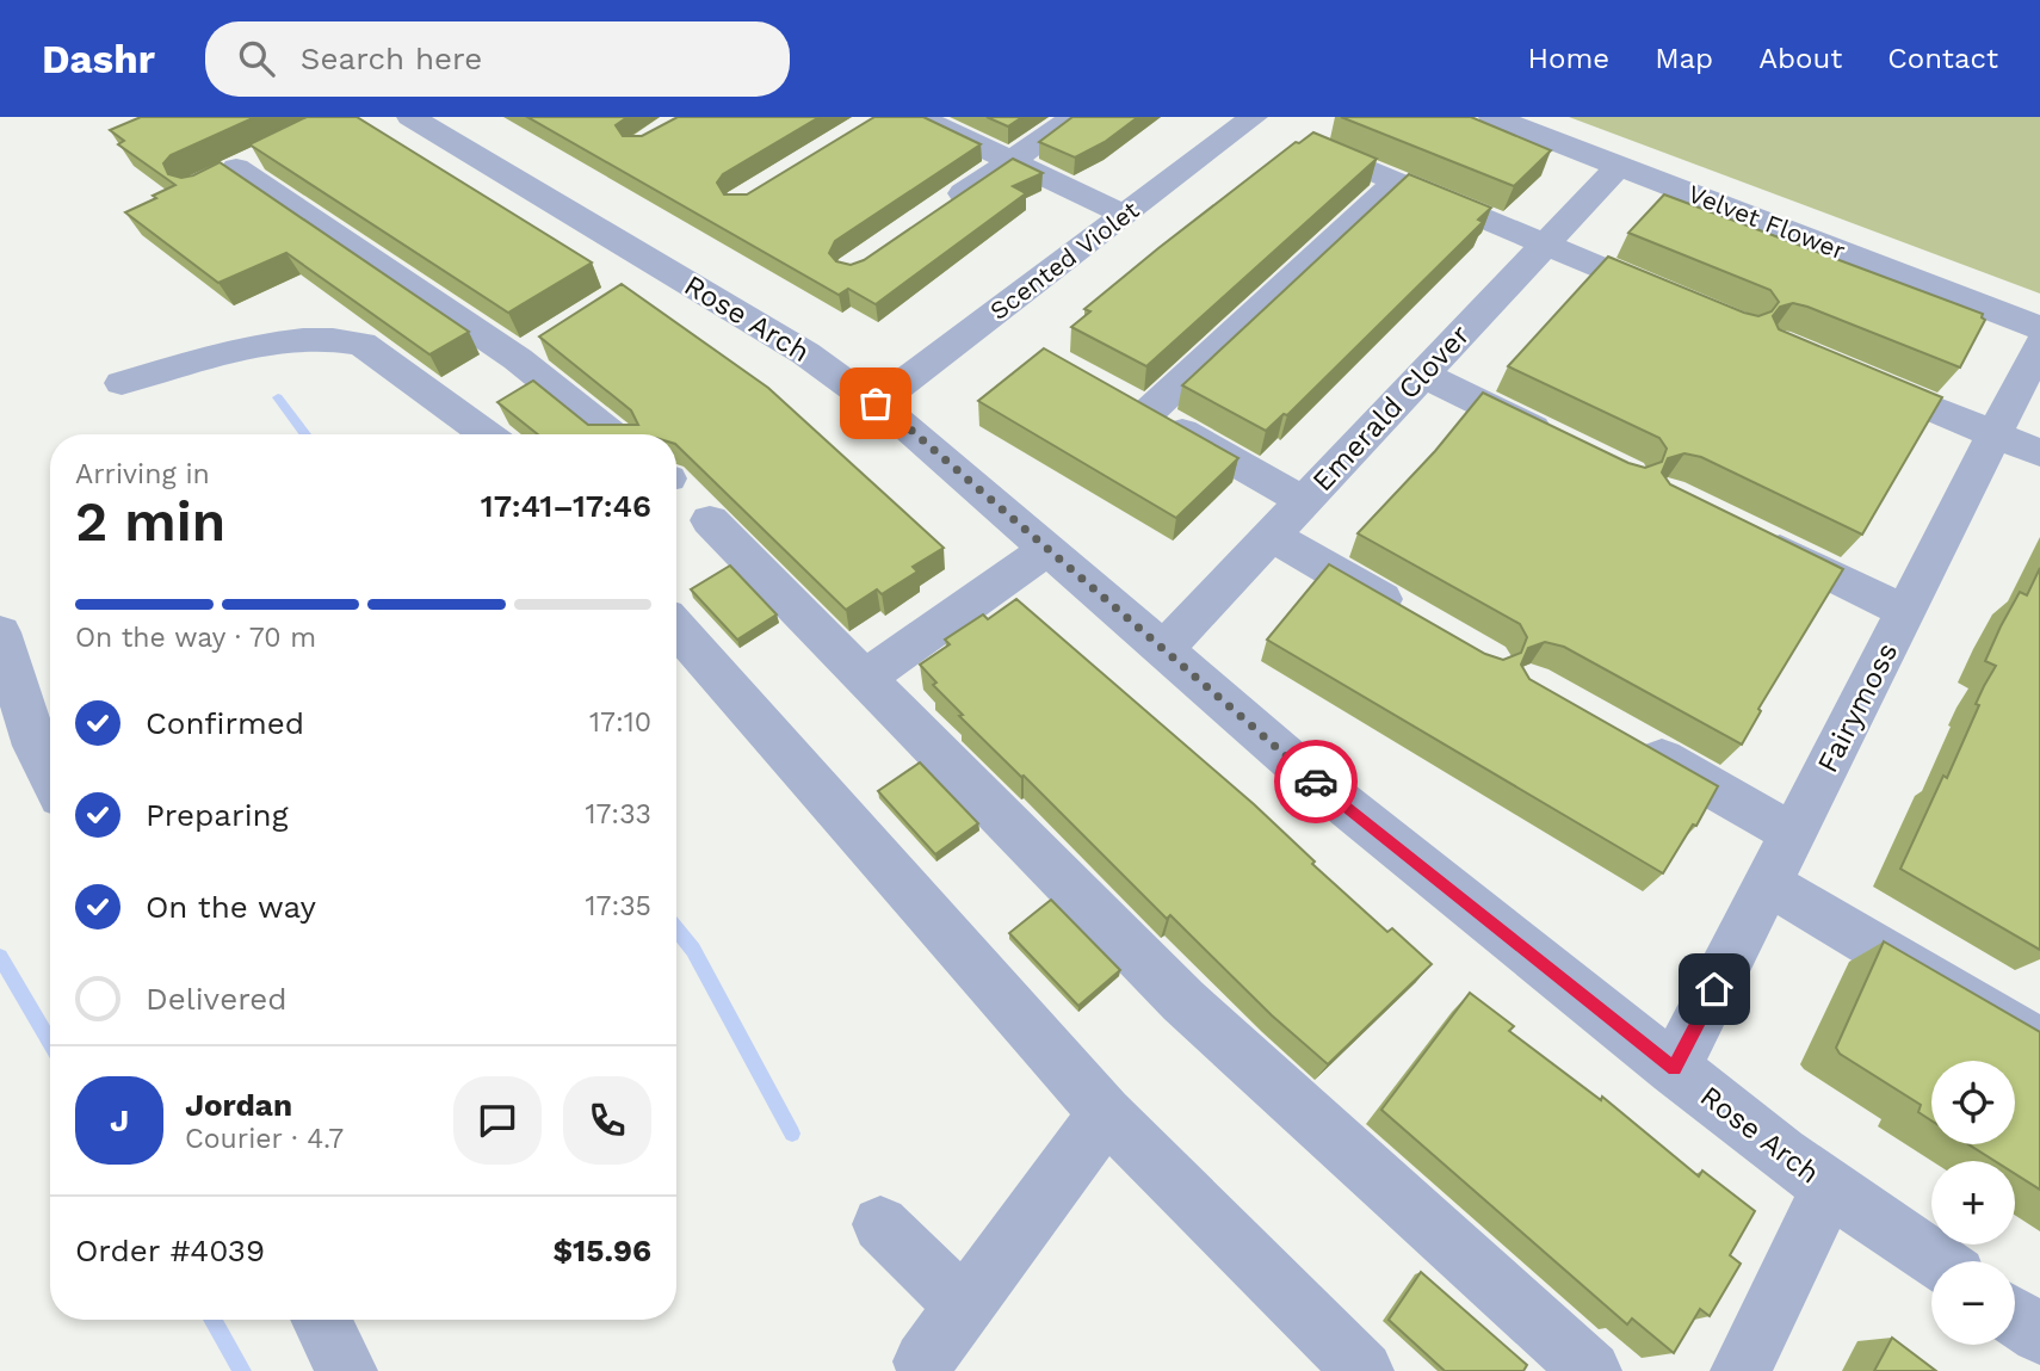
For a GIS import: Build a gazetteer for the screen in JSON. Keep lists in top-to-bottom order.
{
  "streets": {
    "street": [
      "Velvet Flower",
      "Scented Violet",
      "Rose Arch",
      "Emerald Clover",
      "Fairymoss"
    ]
  },
  "crossings": [
    ["Velvet Flower", "Emerald Clover"],
    ["Scented Violet", "Rose Arch"],
    ["Rose Arch", "Emerald Clover"],
    ["Rose Arch", "Fairymoss"]
  ],
  "page": {
    "header": "Dashr",
    "search": "Search here",
    "nav": [
      "Home",
      "Map",
      "About",
      "Contact"
    ],
    "heading": ["2 min", "Arriving in", "17:41–17:46"],
    "panel": [
      "Jordan",
      "Courier · 4.7",
      "Order #4039",
      "$15.96"
    ],
    "bar": "On the way · 70 m",
    "list": [
      ["Confirmed", "17:10"],
      ["Preparing", "17:33"],
      ["On the way", "17:35"],
      "Delivered"
    ],
    "map_buttons": ["+", "−"],
    "round": "J"
  }
}
